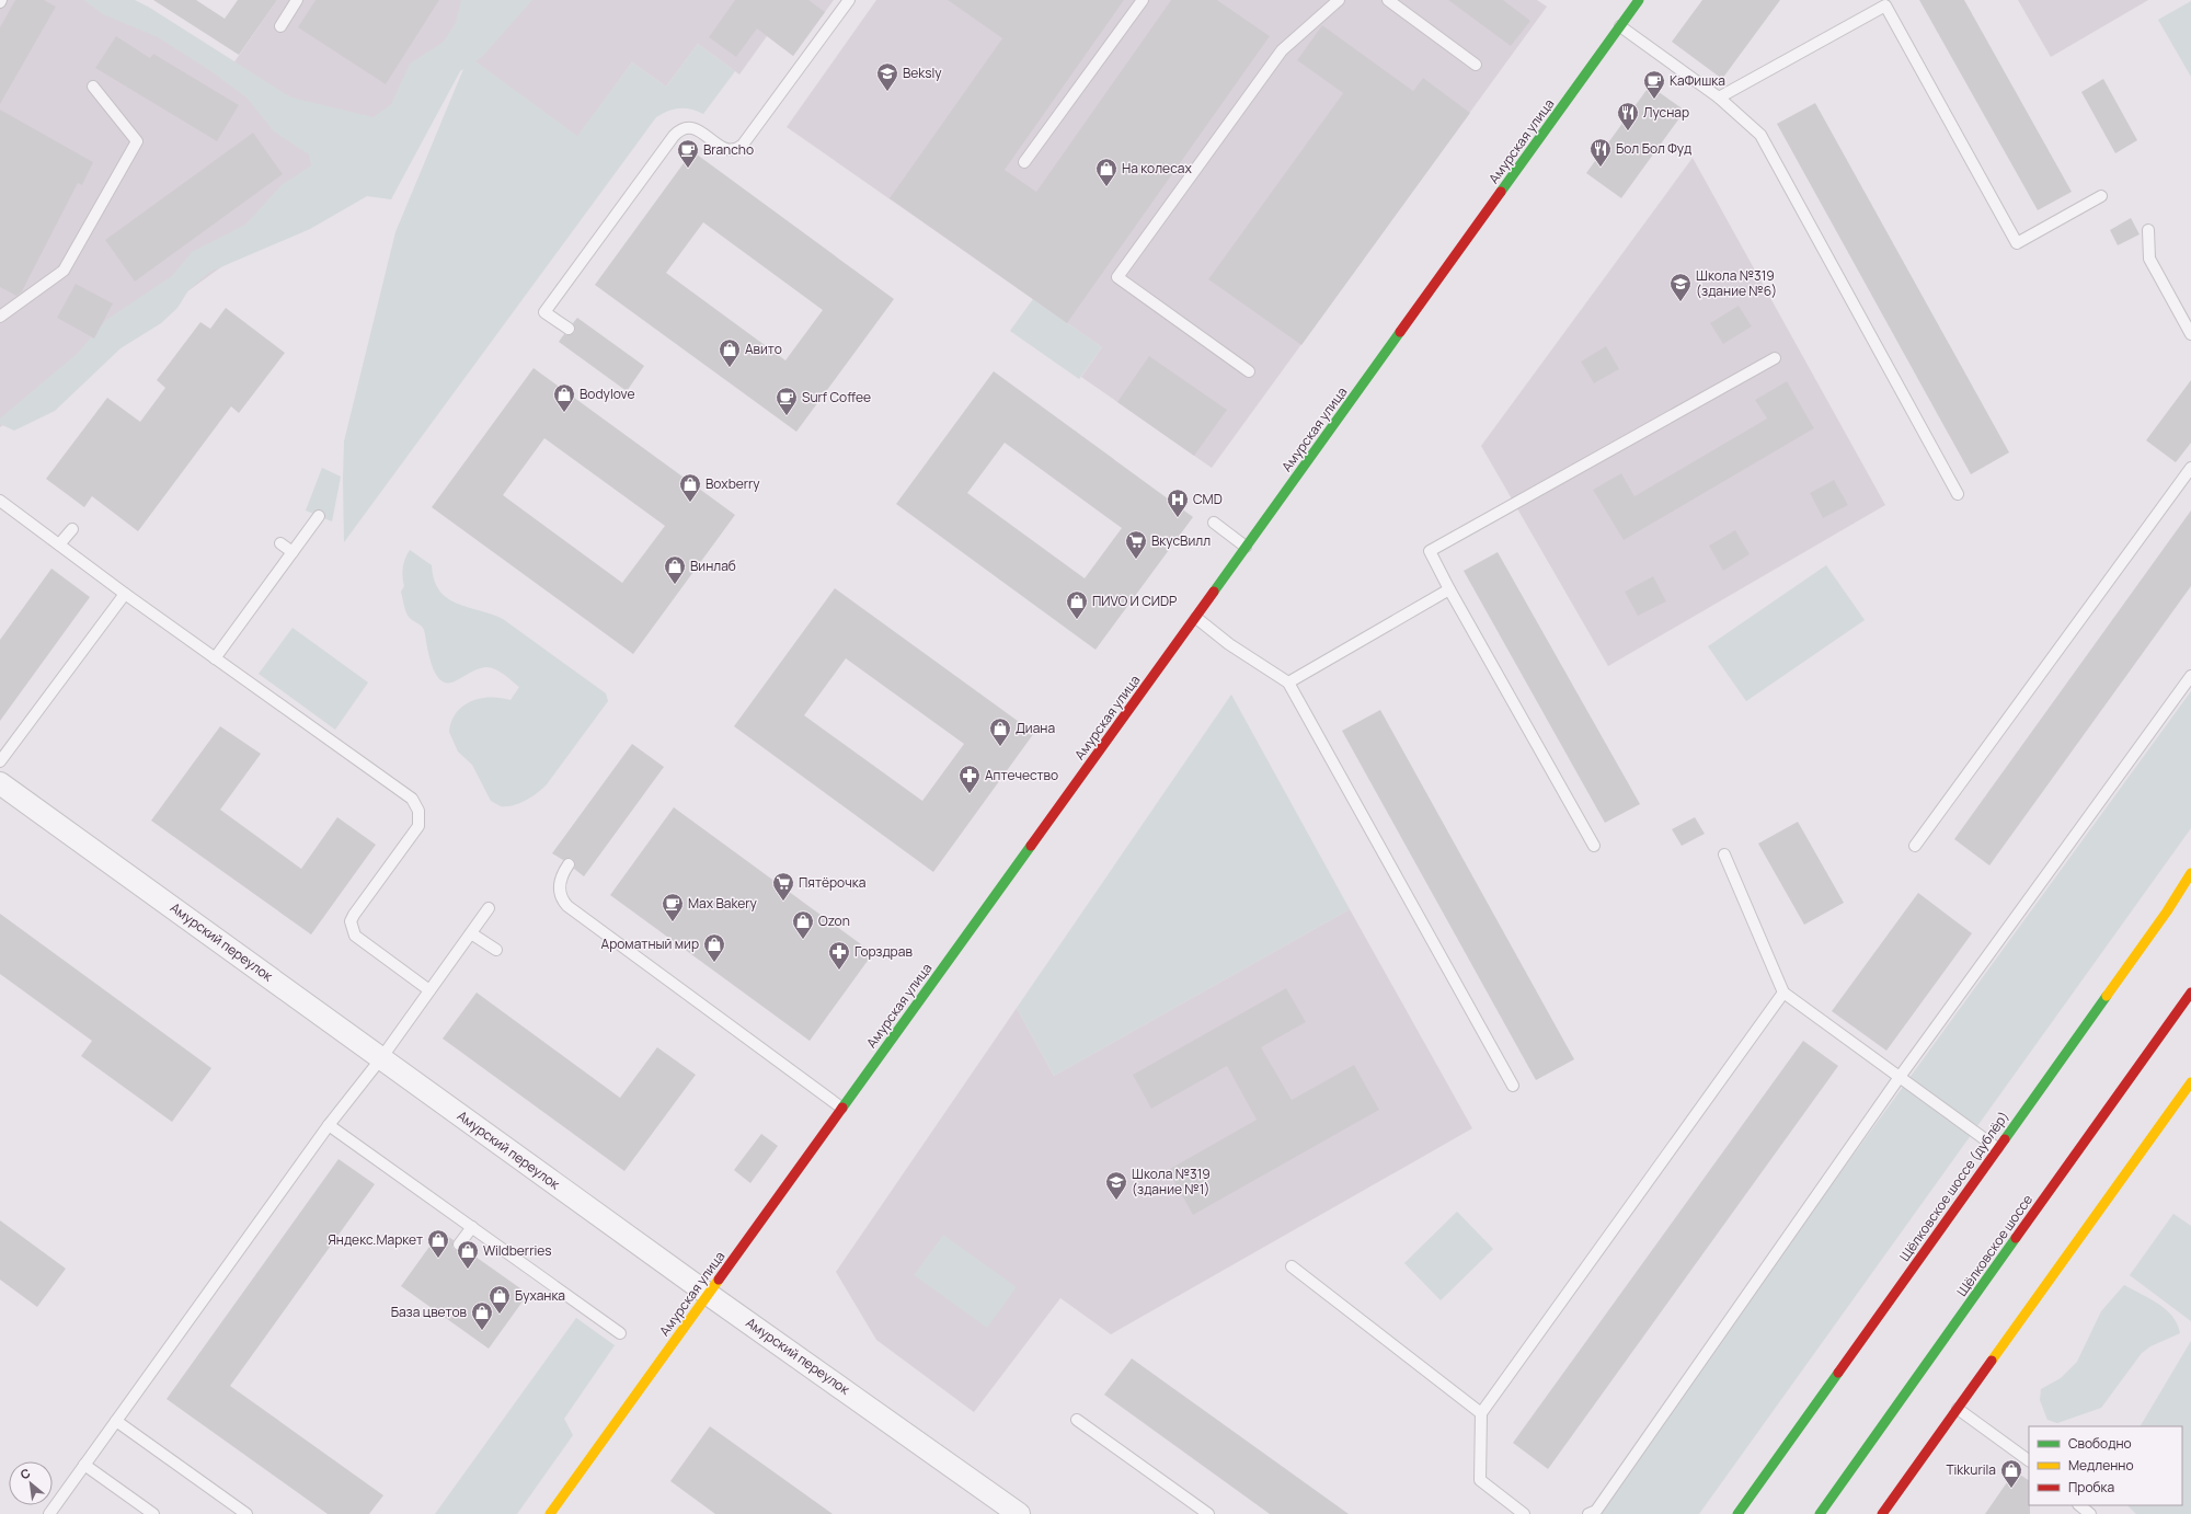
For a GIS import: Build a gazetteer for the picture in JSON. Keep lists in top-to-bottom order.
{
  "streets": {
    "street": [
      "Амурская улица",
      "Амурский переулок",
      "Щёлковское шоссе (дублёр)",
      "Щёлковское шоссе"
    ]
  },
  "crossings": [
    ["Амурская улица", "Амурский переулок"]
  ],
  "places": {
    "school or university": ["Beksly", "Школа №319 (здание №6)", "Школа №319 (здание №1)"],
    "cafe": [
      "КаФишка",
      "Brancho",
      "Surf Coffee",
      "Max Bakery"
    ],
    "restaurant": ["Луснар", "Бол Бол Фуд"],
    "shop": [
      "На колесах",
      "Авито",
      "Bodylove",
      "Boxberry",
      "Винлаб",
      "ПИVO И СИDР",
      "Диана",
      "Ozon",
      "Ароматный мир",
      "Яндекс.Маркет",
      "Wildberries",
      "Буханка",
      "База цветов",
      "Tikkurila"
    ],
    "hospital": ["CMD"],
    "supermarket": ["ВкусВилл", "Пятёрочка"],
    "pharmacy": ["Аптечество", "Горздрав"]
  },
  "legend": ["Свободно", "Медленно", "Пробка"],
  "north": "top left"
}
